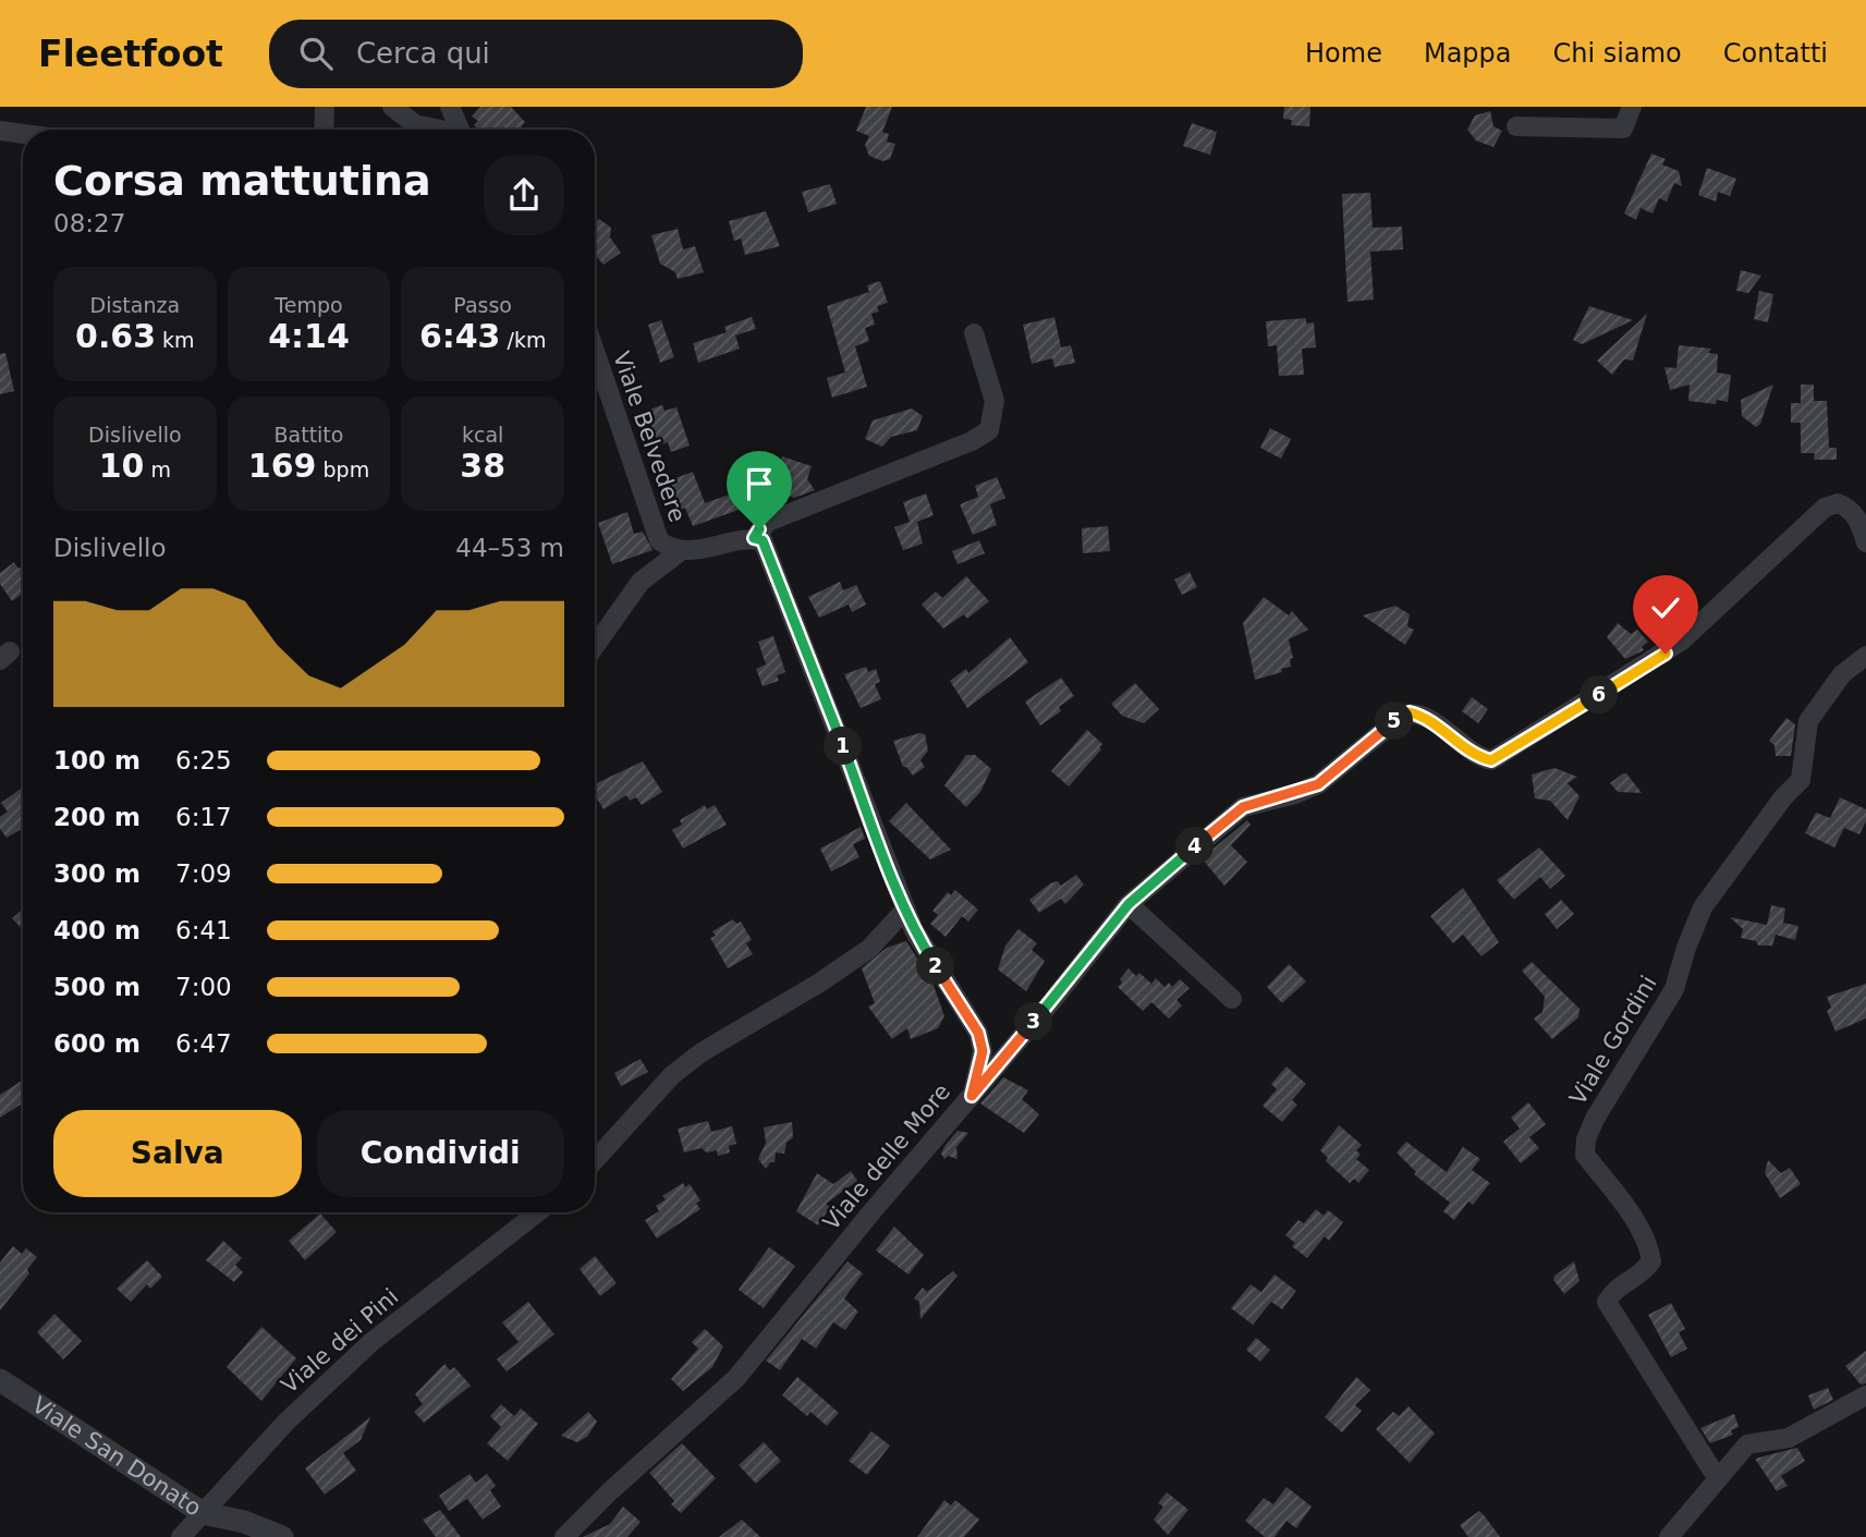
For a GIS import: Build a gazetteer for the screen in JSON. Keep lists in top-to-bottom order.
{
  "streets": {
    "street": [
      "Viale Belvedere",
      "Viale Gordini",
      "Viale delle More",
      "Viale dei Pini",
      "Viale San Donato"
    ]
  },
  "crossings": [
    ["Viale dei Pini", "Viale San Donato"]
  ],
  "page": {
    "header": "Fleetfoot",
    "search": "Cerca qui",
    "nav": [
      "Home",
      "Mappa",
      "Chi siamo",
      "Contatti"
    ],
    "heading": ["Corsa mattutina", "08:27"],
    "stats": [
      ["Distanza", "0.63 km"],
      ["Tempo", "4:14"],
      ["Passo", "6:43 /km"],
      ["Dislivello", "10 m"],
      ["Battito", "169 bpm"],
      ["kcal", "38"]
    ],
    "chart": ["Dislivello", "44–53 m"],
    "pins": [
      "6",
      "5",
      "1",
      "4",
      "2",
      "3"
    ],
    "list": [
      {
        "name": "100 m",
        "note": "6:25"
      },
      {
        "name": "200 m",
        "note": "6:17"
      },
      {
        "name": "300 m",
        "note": "7:09"
      },
      {
        "name": "400 m",
        "note": "6:41"
      },
      {
        "name": "500 m",
        "note": "7:00"
      },
      {
        "name": "600 m",
        "note": "6:47"
      }
    ],
    "buttons": ["Salva", "Condividi"]
  }
}
